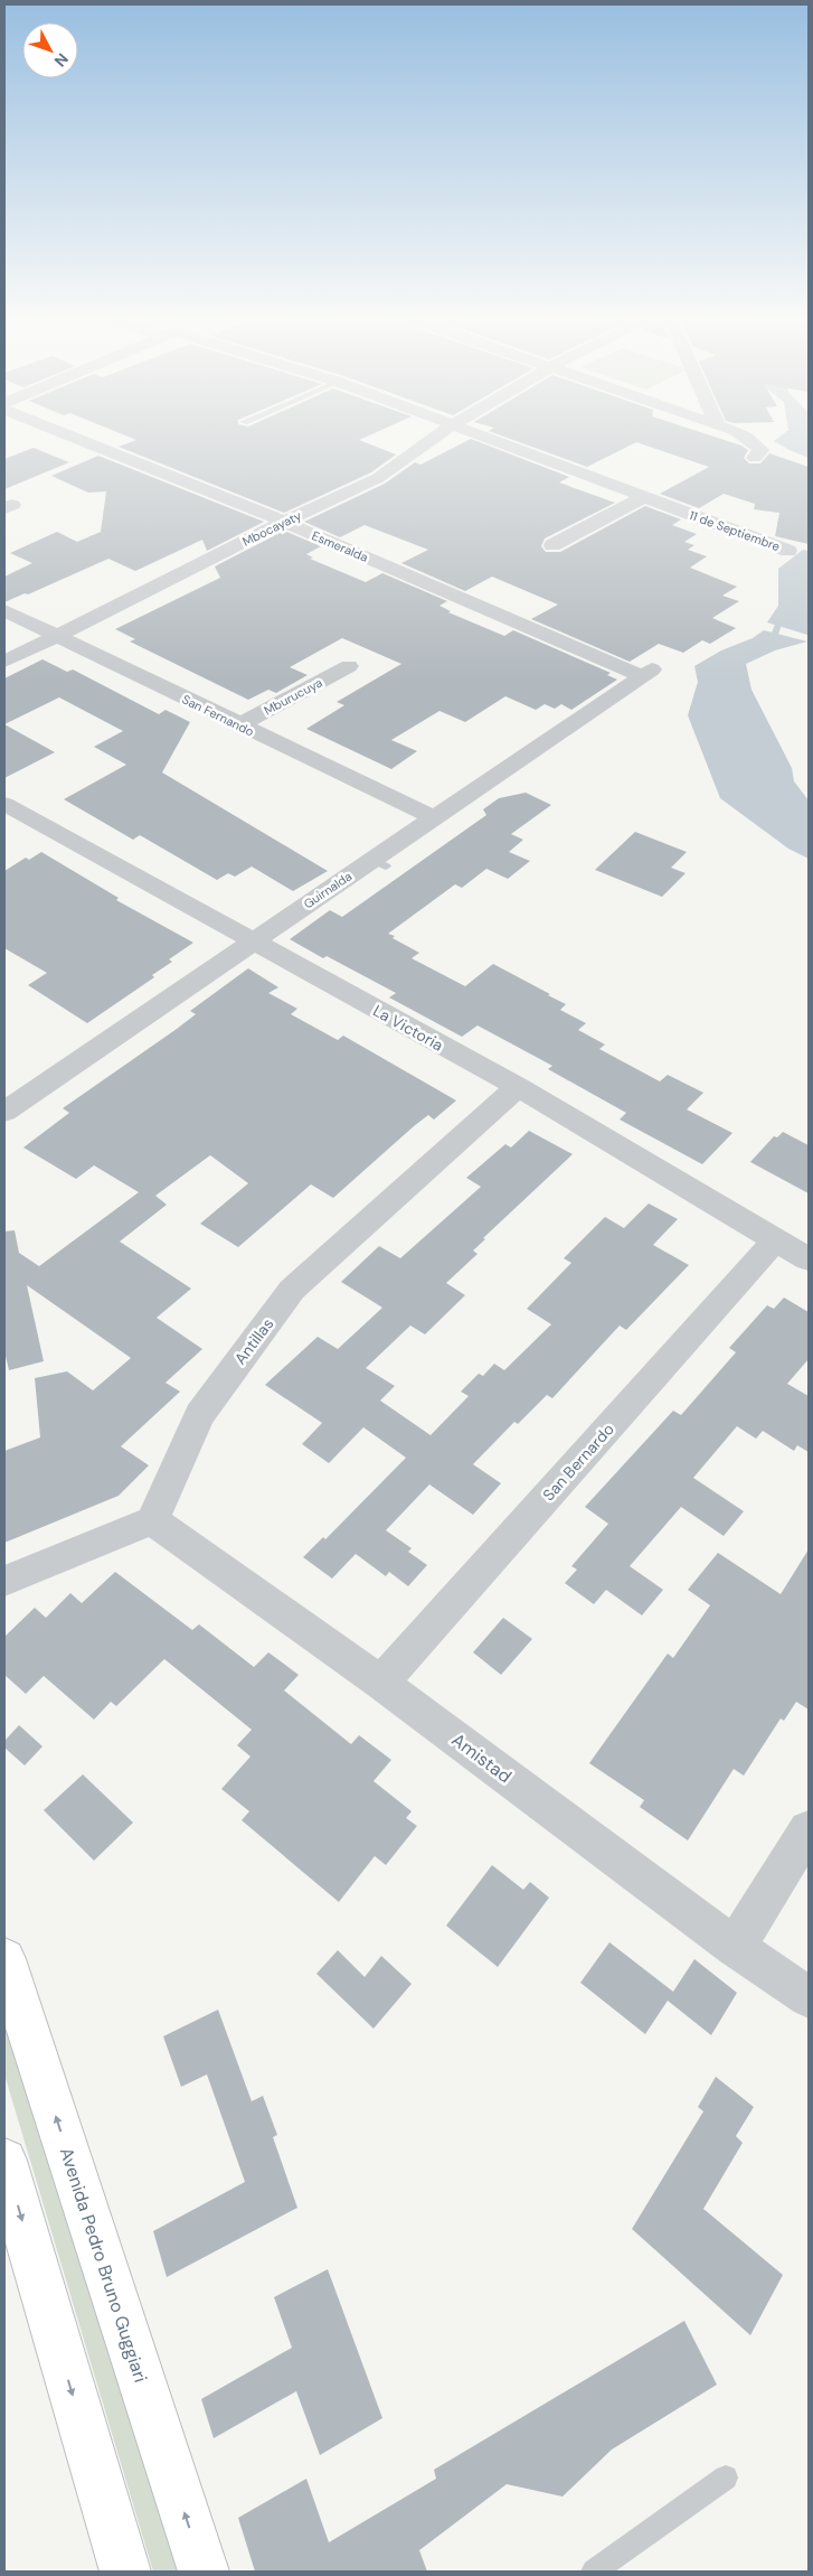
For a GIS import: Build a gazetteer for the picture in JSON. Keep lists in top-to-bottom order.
{
  "streets": {
    "main road": ["Avenida Pedro Bruno Guggiari"],
    "street": [
      "Mbocayaty",
      "11 de Septiembre",
      "Esmeralda",
      "Mburucuya",
      "San Fernando",
      "Guirnalda",
      "La Victoria",
      "Antillas",
      "San Bernardo",
      "Amistad"
    ]
  },
  "crossings": [
    ["Mbocayaty", "Esmeralda"],
    ["Mbocayaty", "San Fernando"],
    ["Esmeralda", "Guirnalda"],
    ["Mburucuya", "San Fernando"],
    ["San Fernando", "Guirnalda"],
    ["Guirnalda", "La Victoria"],
    ["La Victoria", "Antillas"],
    ["La Victoria", "San Bernardo"],
    ["Antillas", "Amistad"],
    ["San Bernardo", "Amistad"]
  ],
  "north": "bottom right"
}
